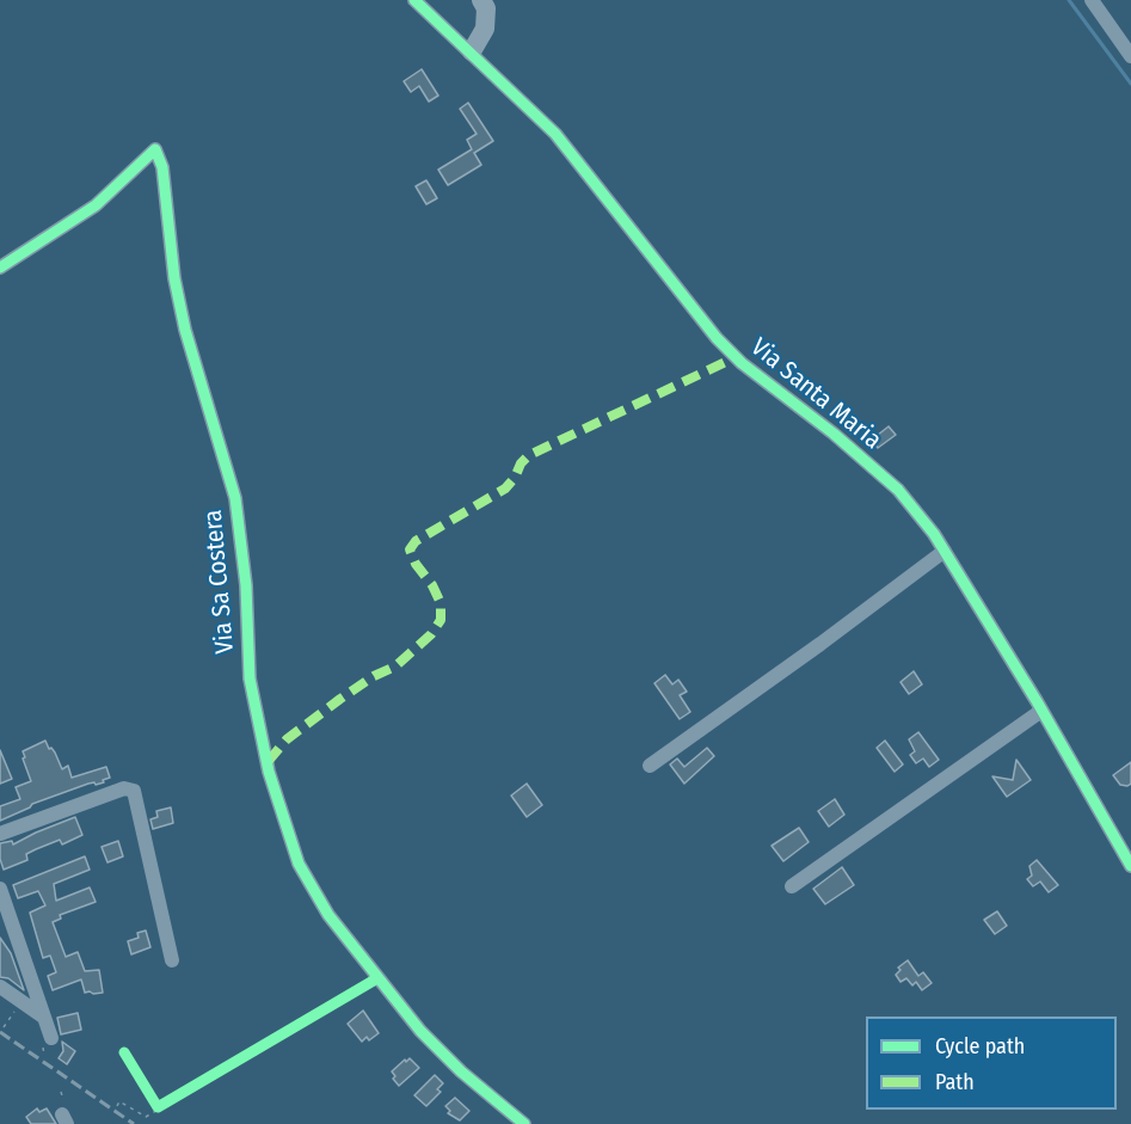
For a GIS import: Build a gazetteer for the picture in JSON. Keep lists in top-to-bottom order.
{
  "streets": {
    "street": ["Via Santa Maria", "Via Sa Costera"]
  },
  "legend": ["Cycle path", "Path"]
}
